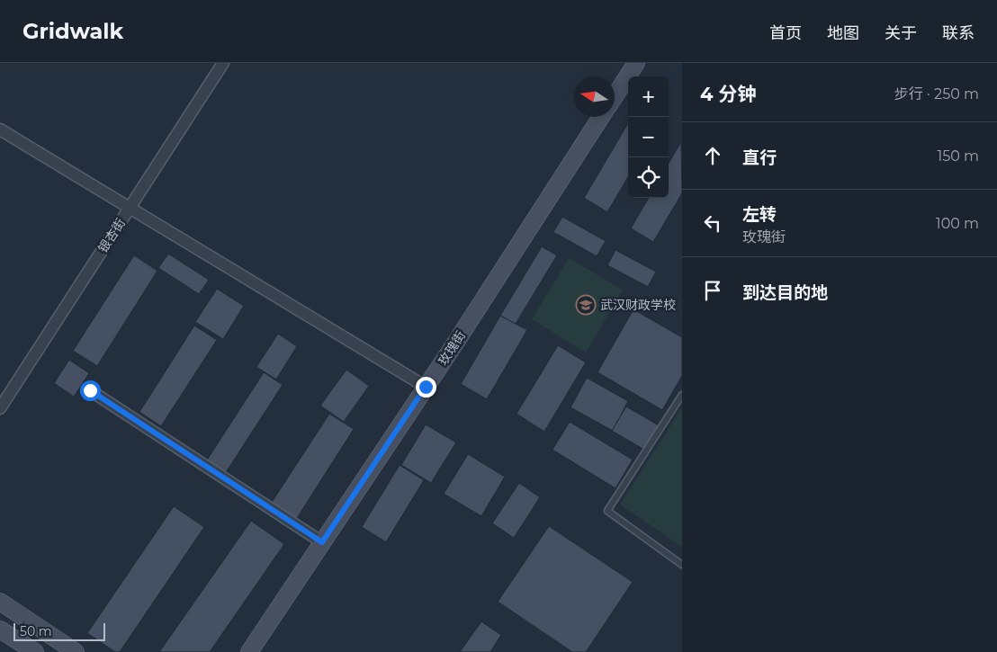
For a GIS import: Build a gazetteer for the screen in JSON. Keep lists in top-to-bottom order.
{
  "streets": {
    "street": ["银杏街", "玫瑰街"]
  },
  "places": {
    "school or university": ["武汉财政学校"]
  },
  "scale_bar": "50 m",
  "north": "left",
  "page": {
    "header": "Gridwalk",
    "nav": [
      "首页",
      "地图",
      "关于",
      "联系"
    ],
    "heading": ["4 分钟", "步行 · 250 m"],
    "map_buttons": ["+", "−"],
    "list": [
      ["直行", "150 m"],
      ["左转", "玫瑰街", "100 m"],
      "到达目的地"
    ],
    "scale": "50 m"
  }
}
